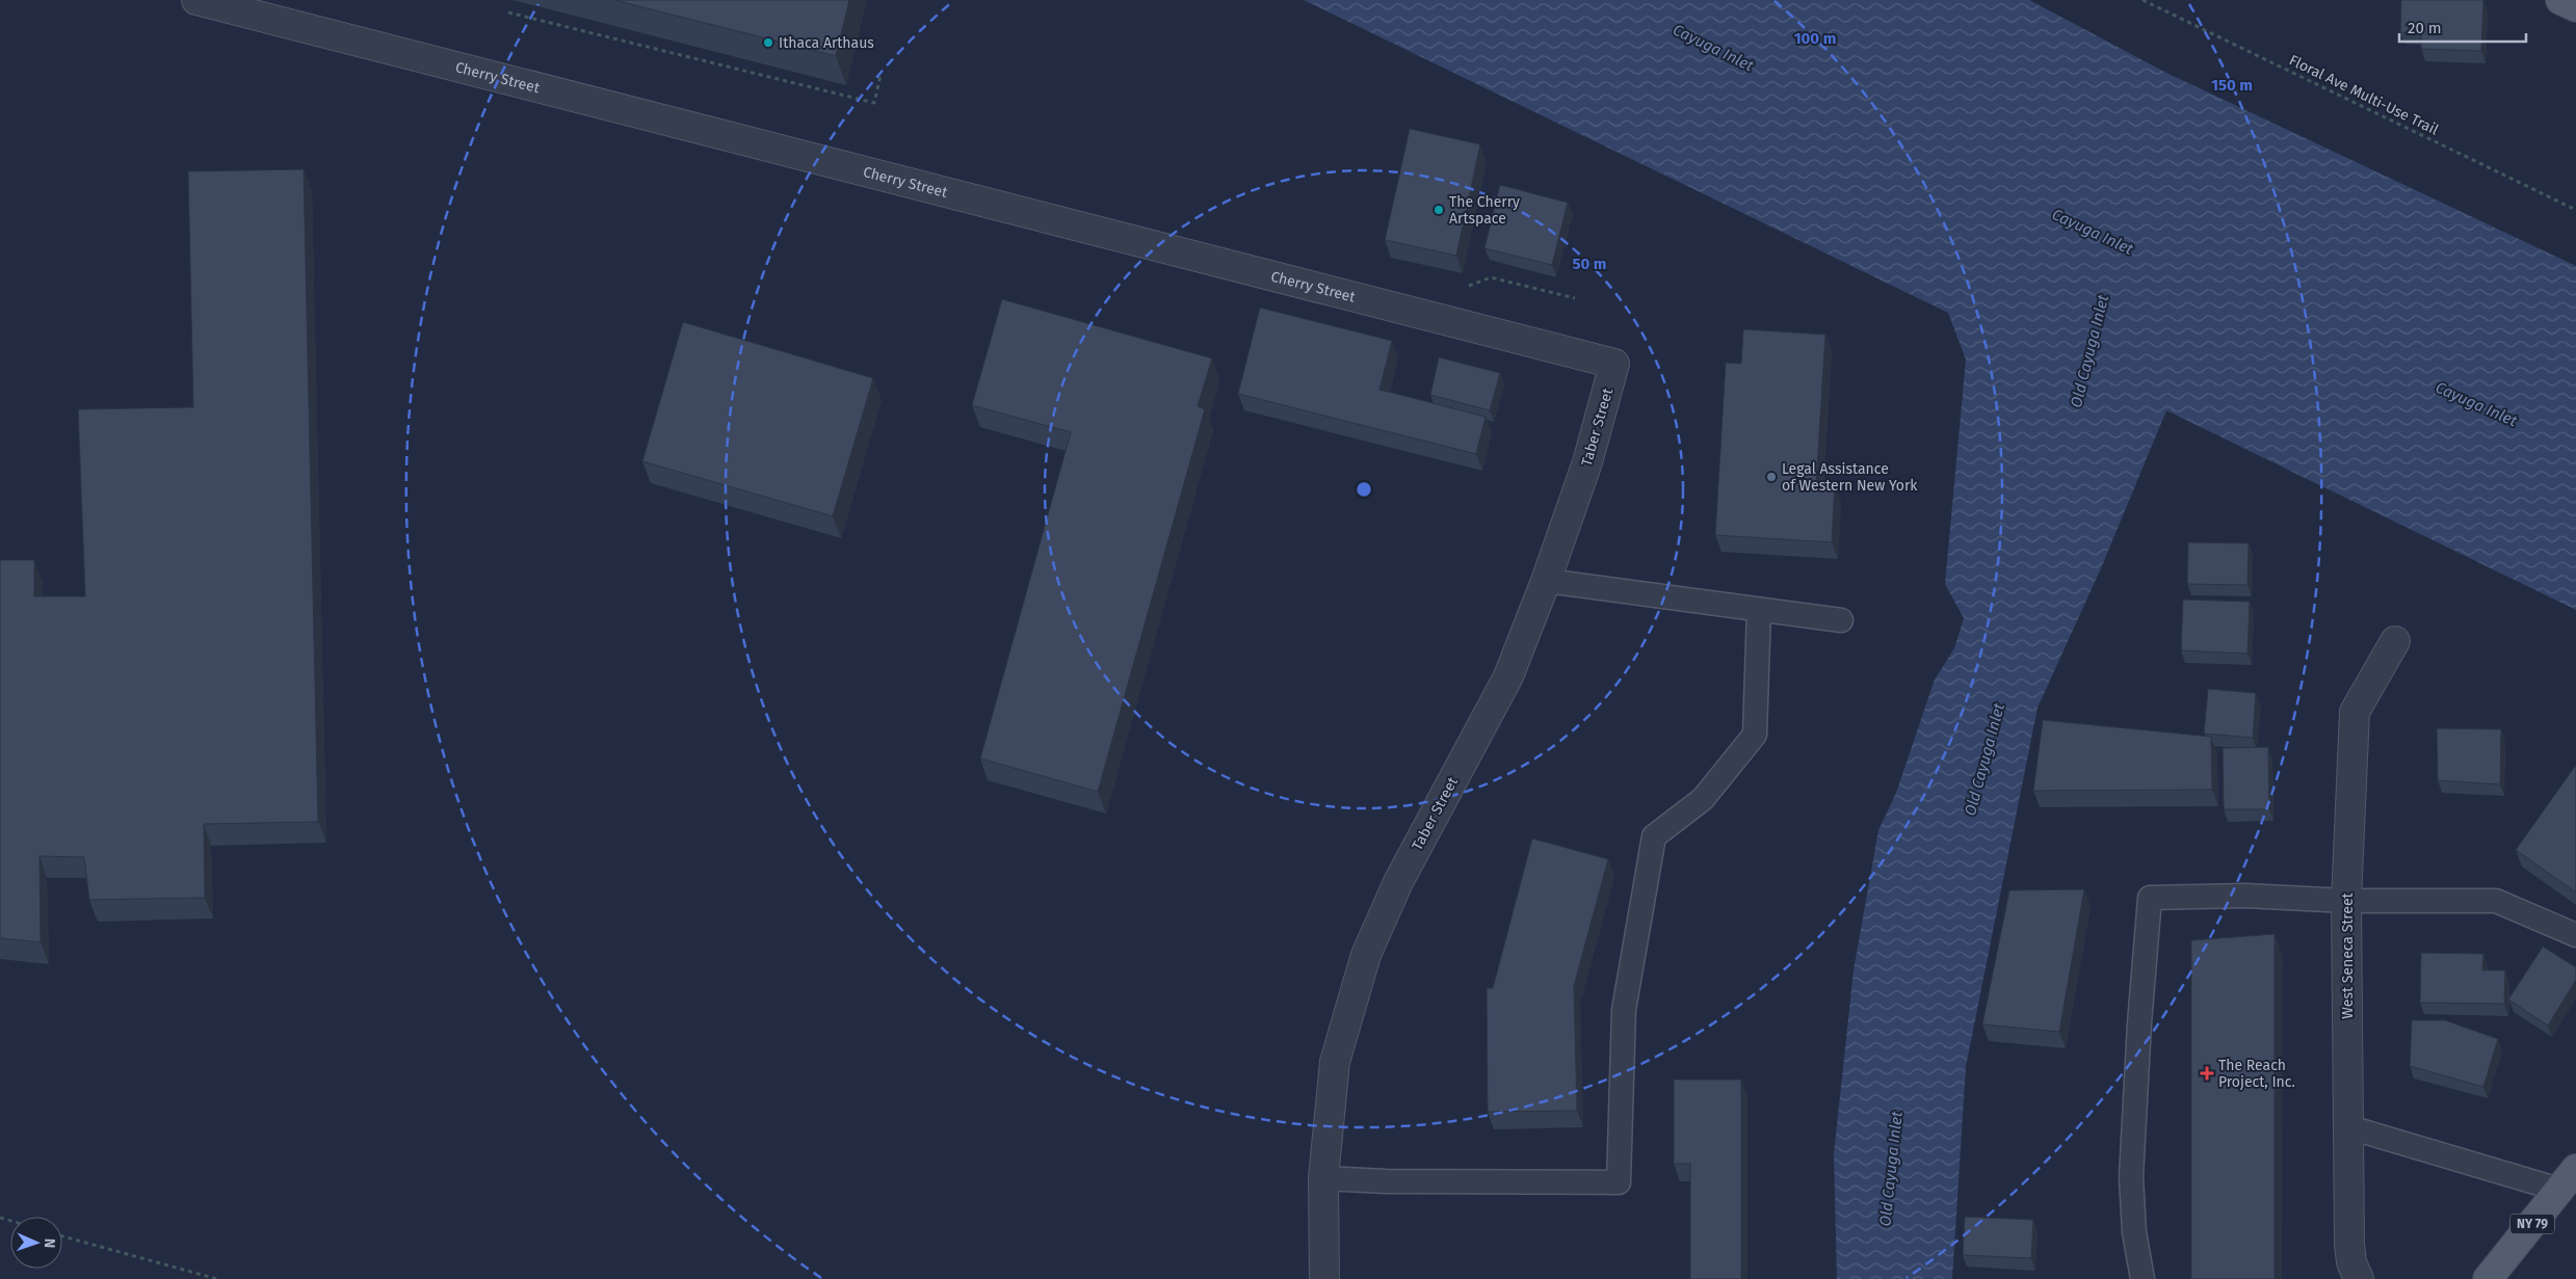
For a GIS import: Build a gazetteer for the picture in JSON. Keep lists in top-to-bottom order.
{
  "streets": {
    "main road": ["NY 79"],
    "street": ["Cherry Street", "Taber Street", "West Seneca Street"],
    "path": ["Floral Ave Multi-Use Trail"]
  },
  "crossings": [
    ["Cherry Street", "Taber Street"]
  ],
  "water": ["Cayuga Inlet", "Old Cayuga Inlet"],
  "places": {
    "other": ["Ithaca Arthaus", "The Cherry Artspace", "Legal Assistance of Western New York"],
    "health": ["The Reach Project, Inc."]
  },
  "scale_bar": "20 m",
  "north": "right",
  "rings": ["100 m", "150 m", "50 m"]
}
